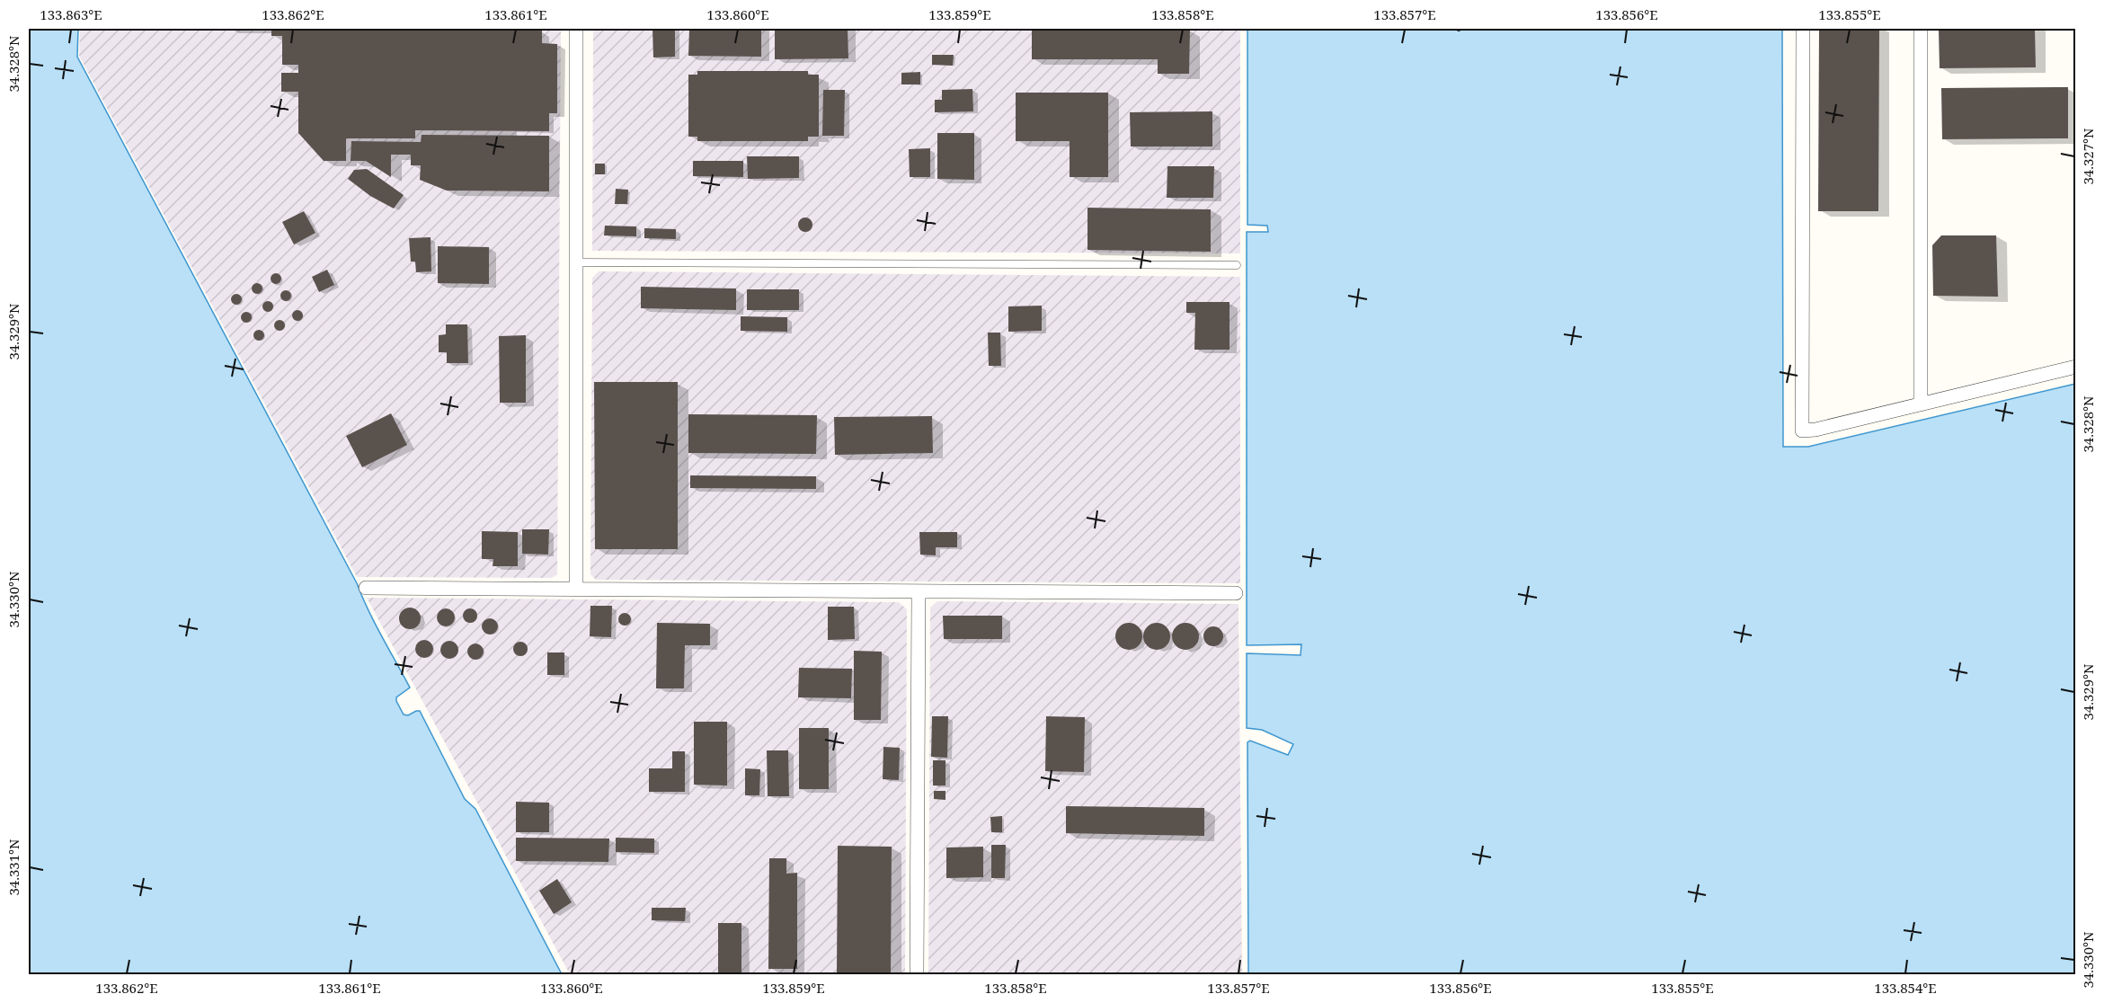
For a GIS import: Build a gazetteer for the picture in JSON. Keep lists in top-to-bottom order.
{
  "coordinates": [
    "133.863°E",
    "133.862°E",
    "133.861°E",
    "133.860°E",
    "133.859°E",
    "133.858°E",
    "133.857°E",
    "133.856°E",
    "133.855°E",
    "34.328°N",
    "34.327°N",
    "34.329°N",
    "34.330°N",
    "34.331°N",
    "133.854°E"
  ]
}
